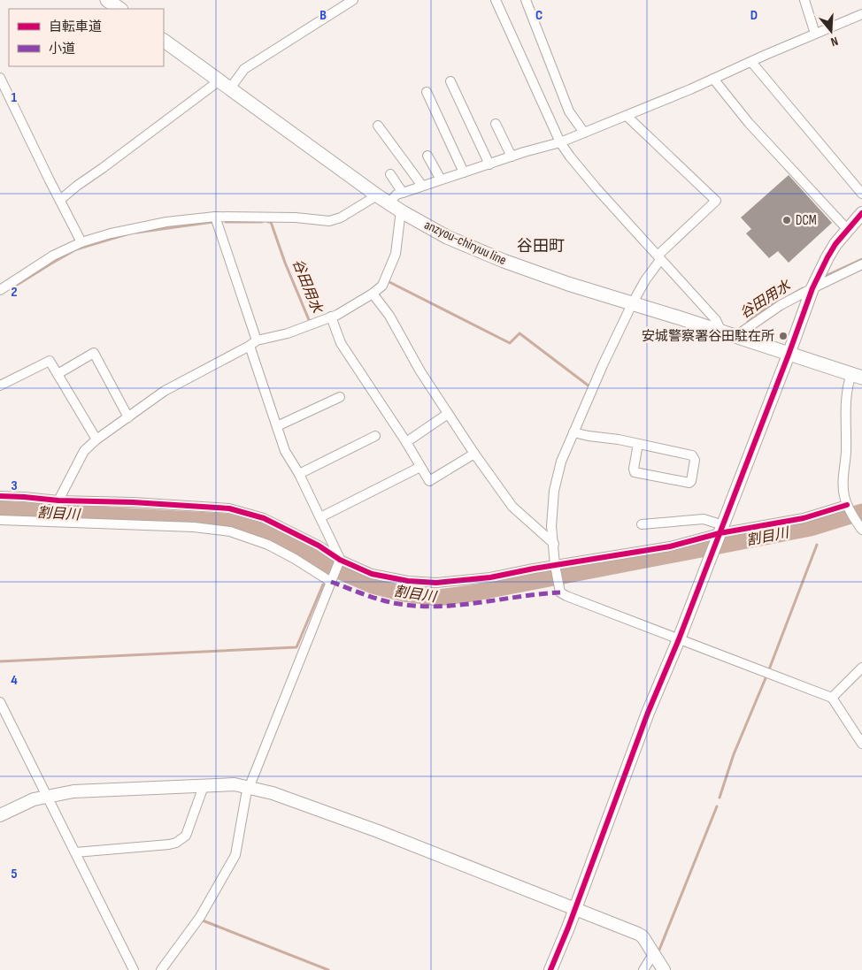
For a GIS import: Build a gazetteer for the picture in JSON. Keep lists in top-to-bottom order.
{
  "streets": {
    "main road": ["anzyou-chiryuu line"]
  },
  "districts": ["谷田町"],
  "water": ["谷田用水", "割目川"],
  "places": ["DCM", "安城警察署谷田駐在所"],
  "legend": ["自転車道", "小道"],
  "north": "bottom",
  "grid": {
    "columns": ["B", "C", "D"],
    "rows": [
      "1",
      "2",
      "3",
      "4",
      "5"
    ]
  }
}
